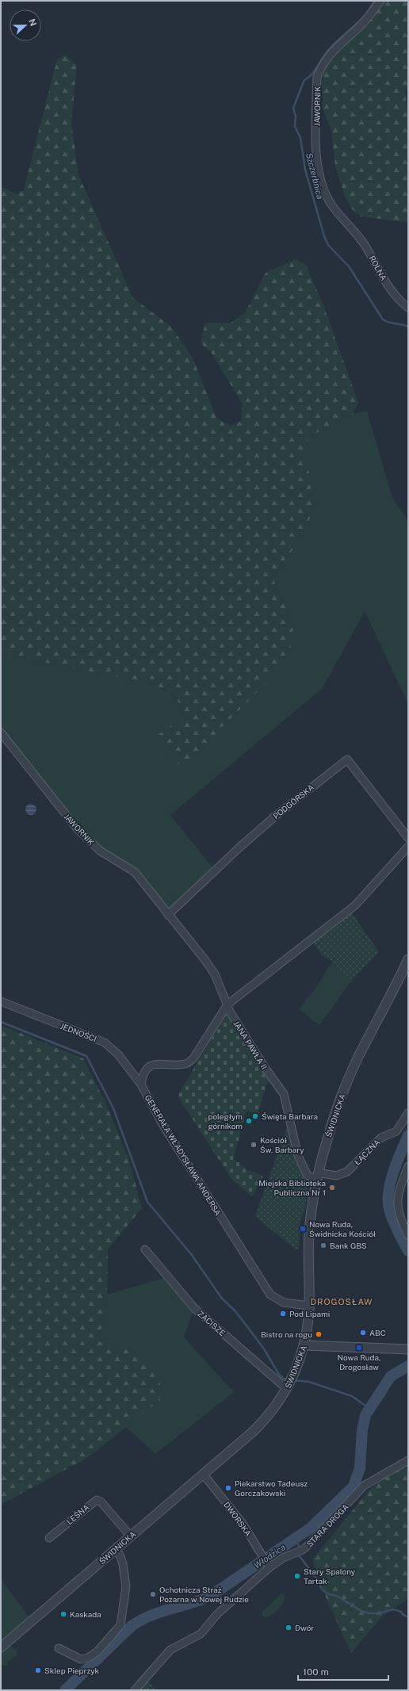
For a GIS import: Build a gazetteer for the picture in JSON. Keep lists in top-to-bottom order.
{
  "streets": {
    "street": [
      "JAWORNIK",
      "ROLNA",
      "PODGÓRSKA",
      "JEDNOŚCI",
      "JANA PAWŁA II",
      "ŚWIDNICKA",
      "ŁĄCZNA",
      "GENERAŁA WŁADYSŁAWA ANDERSA",
      "ZACISZE",
      "LEŚNA",
      "DWORSKA",
      "STARA DROGA"
    ]
  },
  "crossings": [
    ["JAWORNIK", "ROLNA"],
    ["JAWORNIK", "PODGÓRSKA"],
    ["JAWORNIK", "JANA PAWŁA II"],
    ["PODGÓRSKA", "JANA PAWŁA II"],
    ["JEDNOŚCI", "GENERAŁA WŁADYSŁAWA ANDERSA"],
    ["JANA PAWŁA II", "ŚWIDNICKA"],
    ["JANA PAWŁA II", "ŁĄCZNA"],
    ["ŚWIDNICKA", "ŁĄCZNA"],
    ["ŚWIDNICKA", "GENERAŁA WŁADYSŁAWA ANDERSA"],
    ["ŚWIDNICKA", "ZACISZE"],
    ["ŚWIDNICKA", "LEŚNA"],
    ["ŚWIDNICKA", "DWORSKA"],
    ["DWORSKA", "STARA DROGA"]
  ],
  "districts": ["DROGOSŁAW"],
  "water": ["Szczerbnica", "Włodzica"],
  "places": {
    "other": [
      "Święta Barbara",
      "poległym górnikom",
      "Kościół Św. Barbary",
      "Miejska Biblioteka Publiczna Nr 1",
      "Bank GBS",
      "Pod Lipami",
      "ABC",
      "Bistro na rogu",
      "Piekarstwo Tadeusz Gorczakowski",
      "Stary Spalony Tartak",
      "Ochotnicza Straż Pożarna w Nowej Rudzie",
      "Kaskada",
      "Dwór",
      "Sklep Pieprzyk"
    ],
    "transit": ["Nowa Ruda, Świdnicka Kościół", "Nowa Ruda, Drogosław"]
  },
  "scale_bar": "100 m",
  "north": "right"
}
